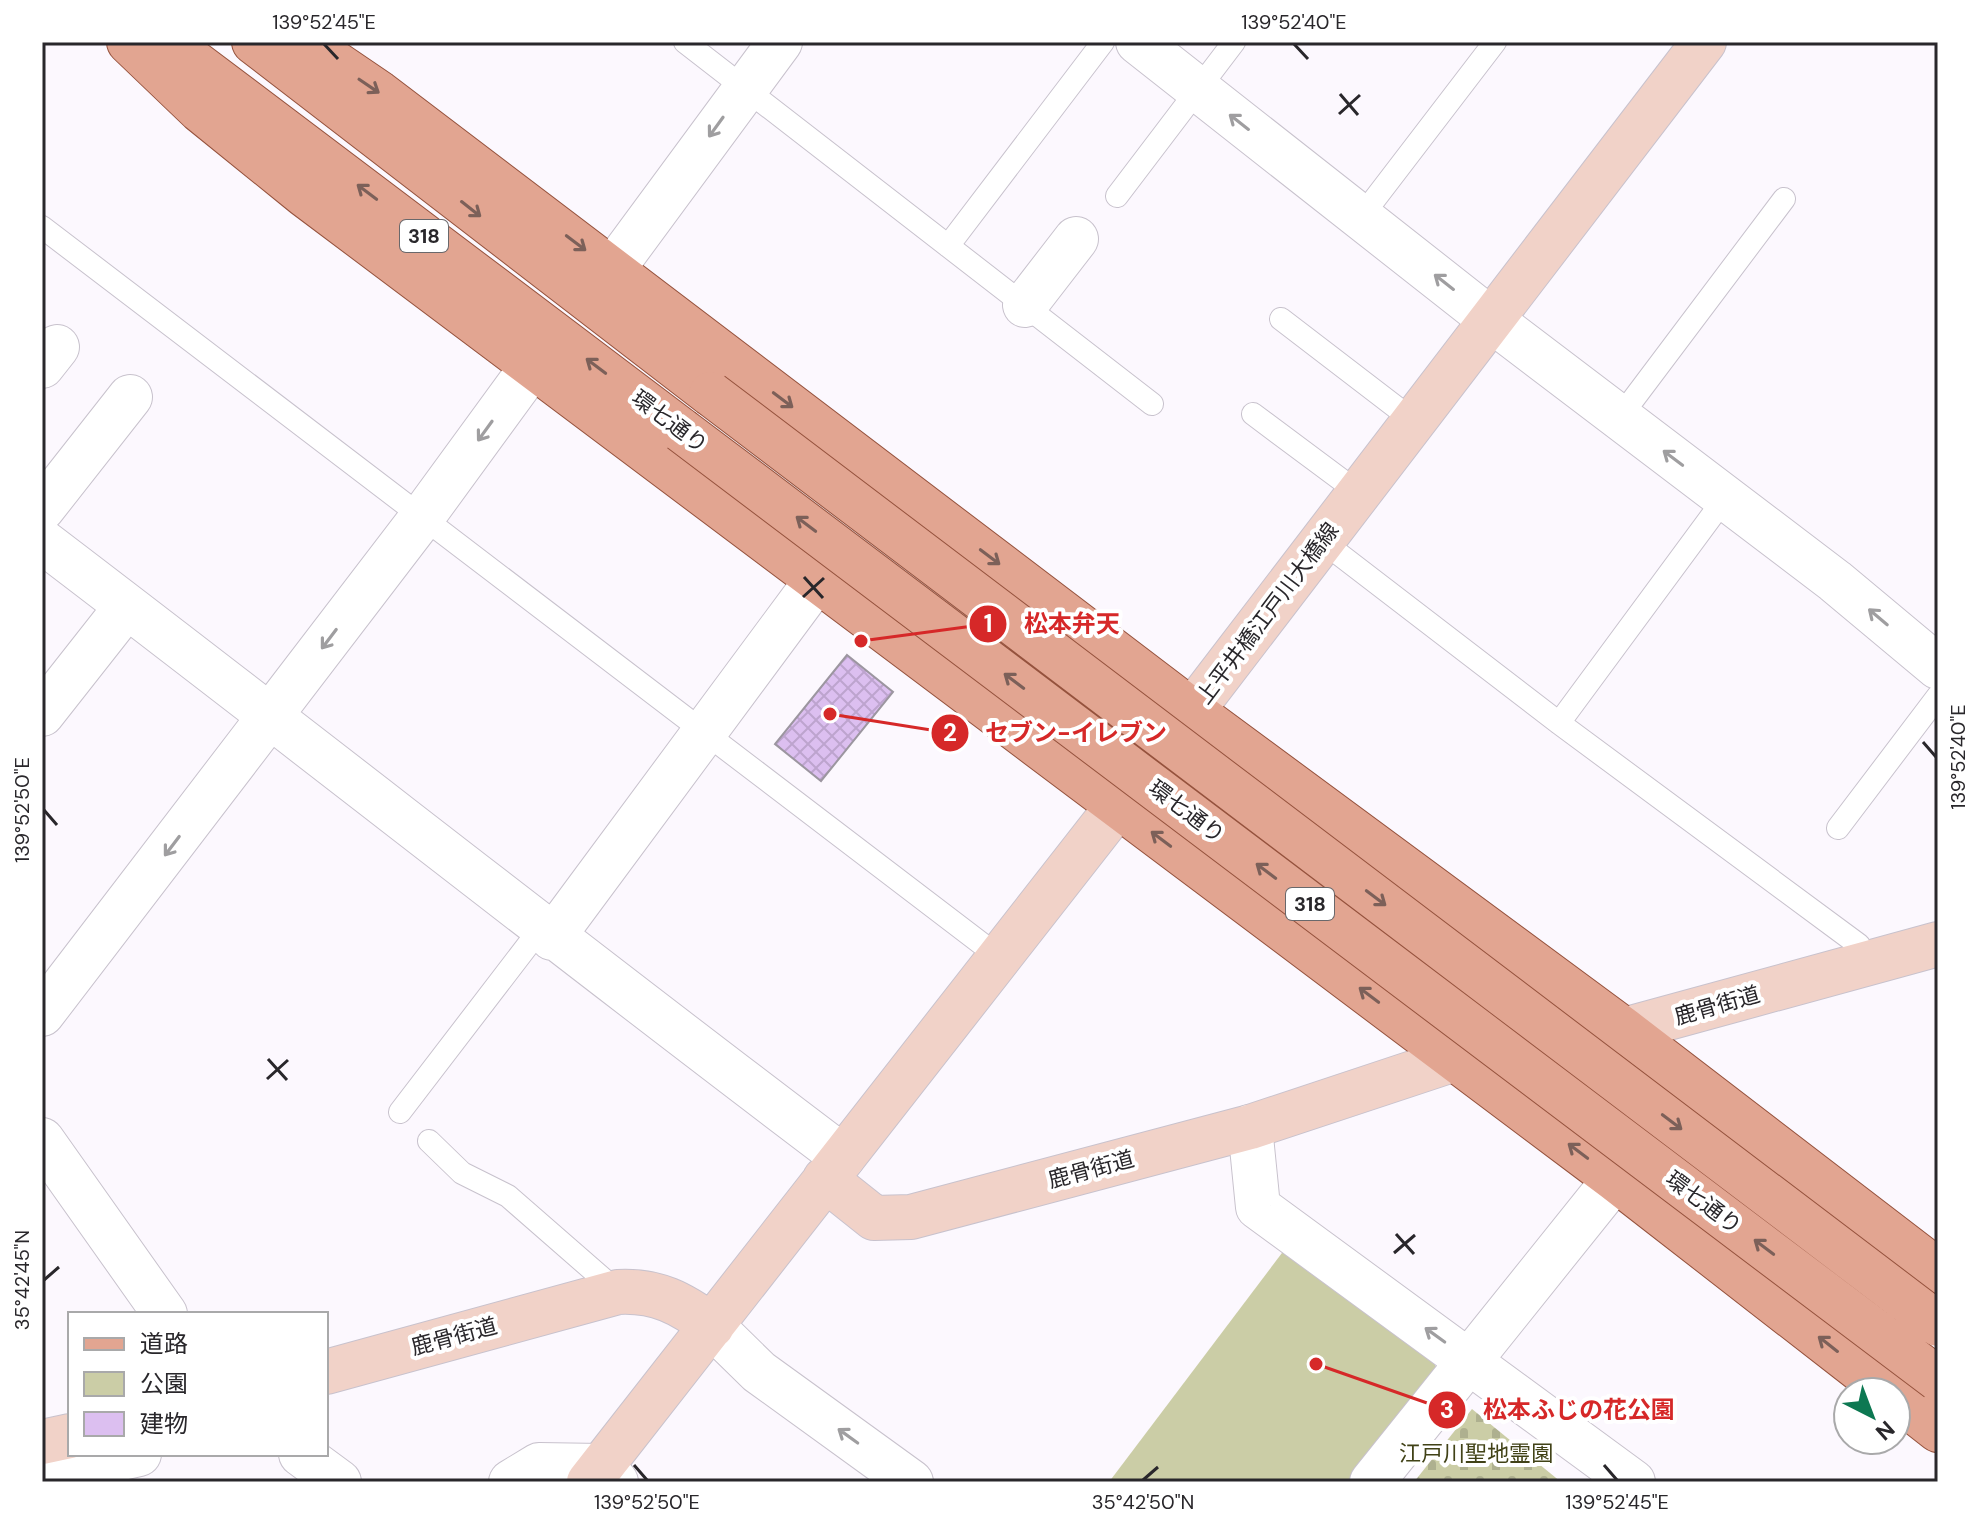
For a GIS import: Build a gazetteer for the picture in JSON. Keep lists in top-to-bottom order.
{
  "streets": {
    "main road": ["318", "環七通り"],
    "street": ["上平井橋江戸川大橋線", "鹿骨街道"]
  },
  "crossings": [
    ["上平井橋江戸川大橋線", "鹿骨街道"]
  ],
  "parks": ["江戸川聖地霊園"],
  "places": ["松本弁天", "セブン-イレブン", "松本ふじの花公園"],
  "legend": ["道路", "公園", "建物"],
  "north": "bottom right",
  "coordinates": [
    "139°52'45\"E",
    "139°52'40\"E",
    "139°52'50\"E",
    "35°42'45\"N",
    "35°42'50\"N"
  ]
}
